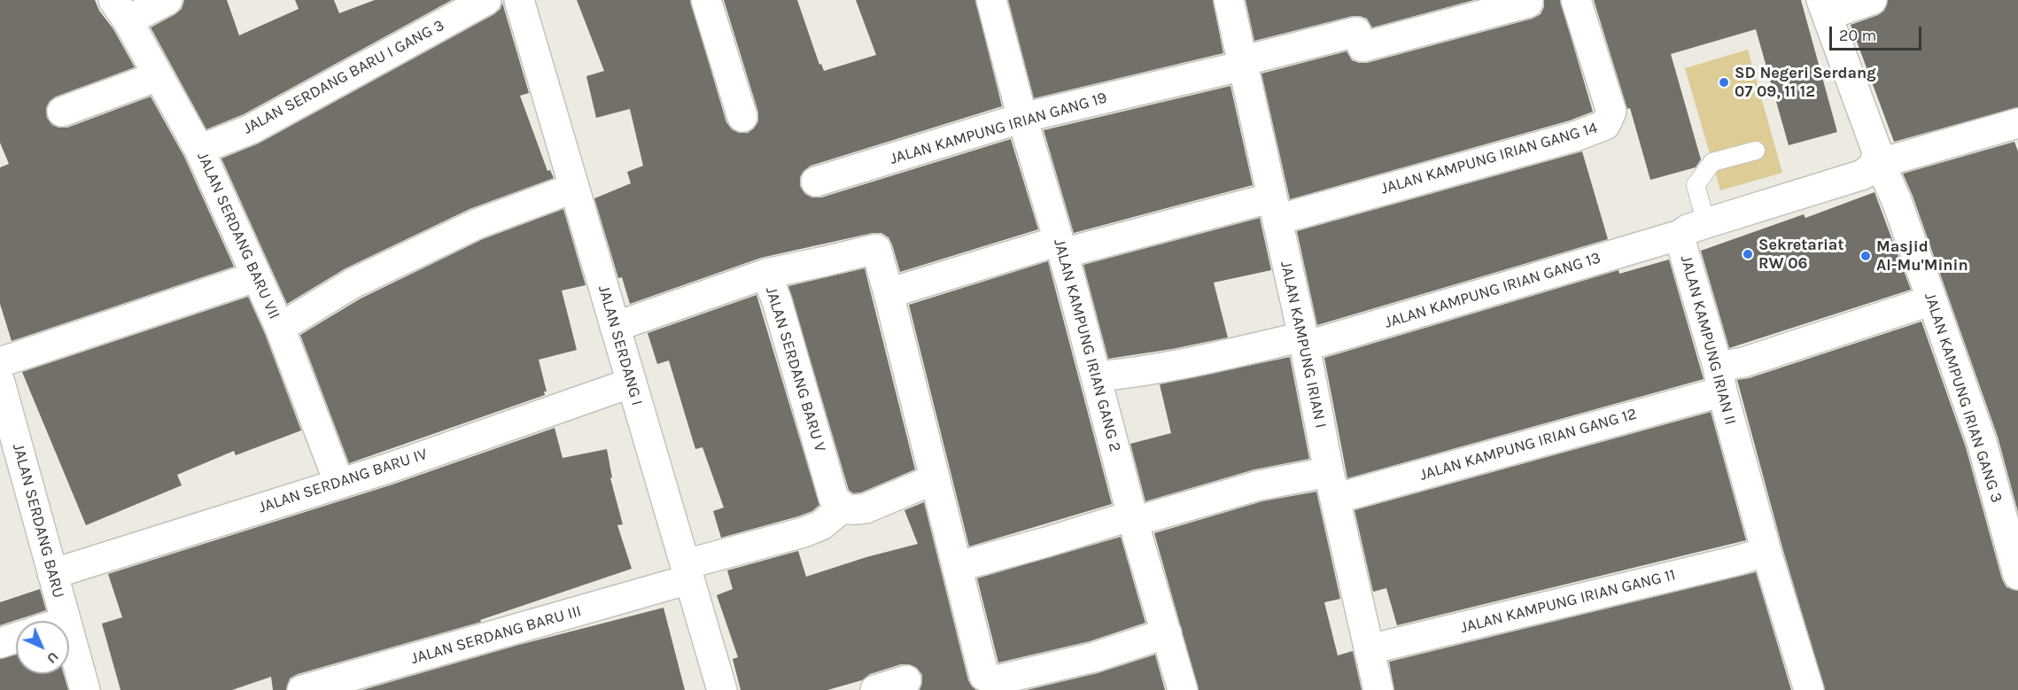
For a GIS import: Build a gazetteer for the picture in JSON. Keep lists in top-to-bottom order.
{
  "streets": {
    "street": [
      "JALAN SERDANG BARU I GANG 3",
      "JALAN KAMPUNG IRIAN GANG 19",
      "JALAN KAMPUNG IRIAN GANG 14",
      "JALAN SERDANG BARU VII",
      "JALAN KAMPUNG IRIAN GANG 13",
      "JALAN KAMPUNG IRIAN II",
      "JALAN KAMPUNG IRIAN I",
      "JALAN SERDANG I",
      "JALAN KAMPUNG IRIAN GANG 2",
      "JALAN SERDANG BARU V",
      "JALAN KAMPUNG IRIAN GANG 3",
      "JALAN KAMPUNG IRIAN GANG 12",
      "JALAN SERDANG BARU IV",
      "JALAN SERDANG BARU",
      "JALAN KAMPUNG IRIAN GANG 11",
      "JALAN SERDANG BARU III"
    ]
  },
  "crossings": [
    ["JALAN SERDANG BARU I GANG 3", "JALAN SERDANG BARU VII"],
    ["JALAN KAMPUNG IRIAN GANG 19", "JALAN KAMPUNG IRIAN I"],
    ["JALAN KAMPUNG IRIAN GANG 19", "JALAN KAMPUNG IRIAN GANG 2"],
    ["JALAN KAMPUNG IRIAN GANG 14", "JALAN KAMPUNG IRIAN I"],
    ["JALAN KAMPUNG IRIAN GANG 14", "JALAN KAMPUNG IRIAN GANG 2"],
    ["JALAN SERDANG BARU VII", "JALAN SERDANG BARU IV"],
    ["JALAN KAMPUNG IRIAN GANG 13", "JALAN KAMPUNG IRIAN II"],
    ["JALAN KAMPUNG IRIAN GANG 13", "JALAN KAMPUNG IRIAN I"],
    ["JALAN KAMPUNG IRIAN GANG 13", "JALAN KAMPUNG IRIAN GANG 2"],
    ["JALAN KAMPUNG IRIAN II", "JALAN KAMPUNG IRIAN GANG 12"],
    ["JALAN KAMPUNG IRIAN II", "JALAN KAMPUNG IRIAN GANG 11"],
    ["JALAN KAMPUNG IRIAN I", "JALAN KAMPUNG IRIAN GANG 12"],
    ["JALAN KAMPUNG IRIAN I", "JALAN KAMPUNG IRIAN GANG 11"],
    ["JALAN SERDANG I", "JALAN SERDANG BARU V"],
    ["JALAN SERDANG I", "JALAN SERDANG BARU IV"],
    ["JALAN SERDANG I", "JALAN SERDANG BARU III"],
    ["JALAN KAMPUNG IRIAN GANG 2", "JALAN KAMPUNG IRIAN GANG 12"],
    ["JALAN SERDANG BARU V", "JALAN SERDANG BARU III"],
    ["JALAN KAMPUNG IRIAN GANG 3", "JALAN KAMPUNG IRIAN GANG 12"],
    ["JALAN SERDANG BARU IV", "JALAN SERDANG BARU"]
  ],
  "places": ["SD Negeri Serdang 07 09, 11 12", "Sekretariat RW 06", "Masjid Al-Mu'Minin"],
  "scale_bar": "20 m",
  "north": "bottom right"
}
